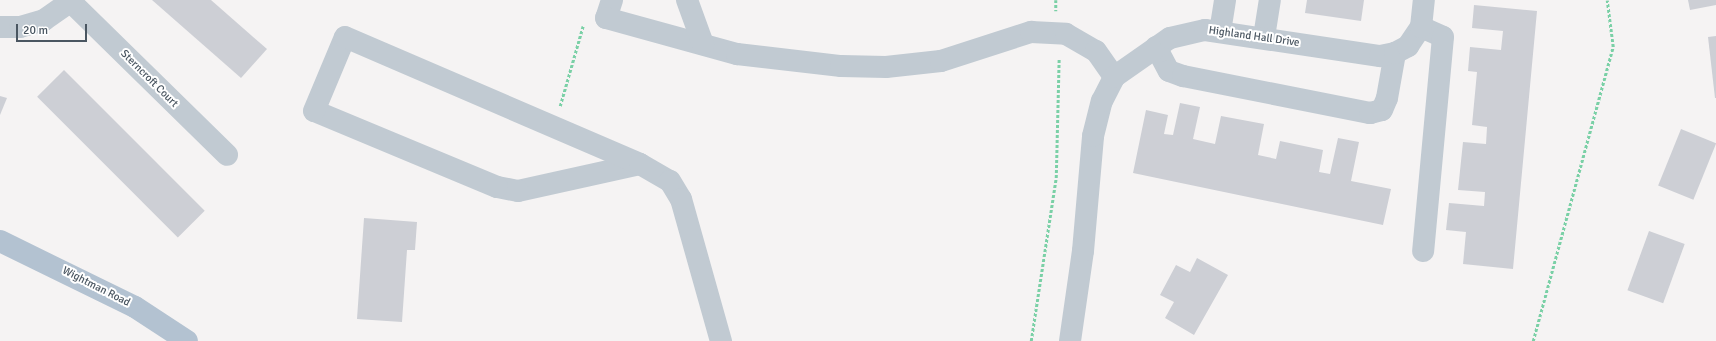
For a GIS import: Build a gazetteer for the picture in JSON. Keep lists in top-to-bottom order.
{
  "streets": {
    "main road": ["Wightman Road"],
    "street": ["Highland Hall Drive", "Sterncroft Court"]
  },
  "scale_bar": "20 m"
}
